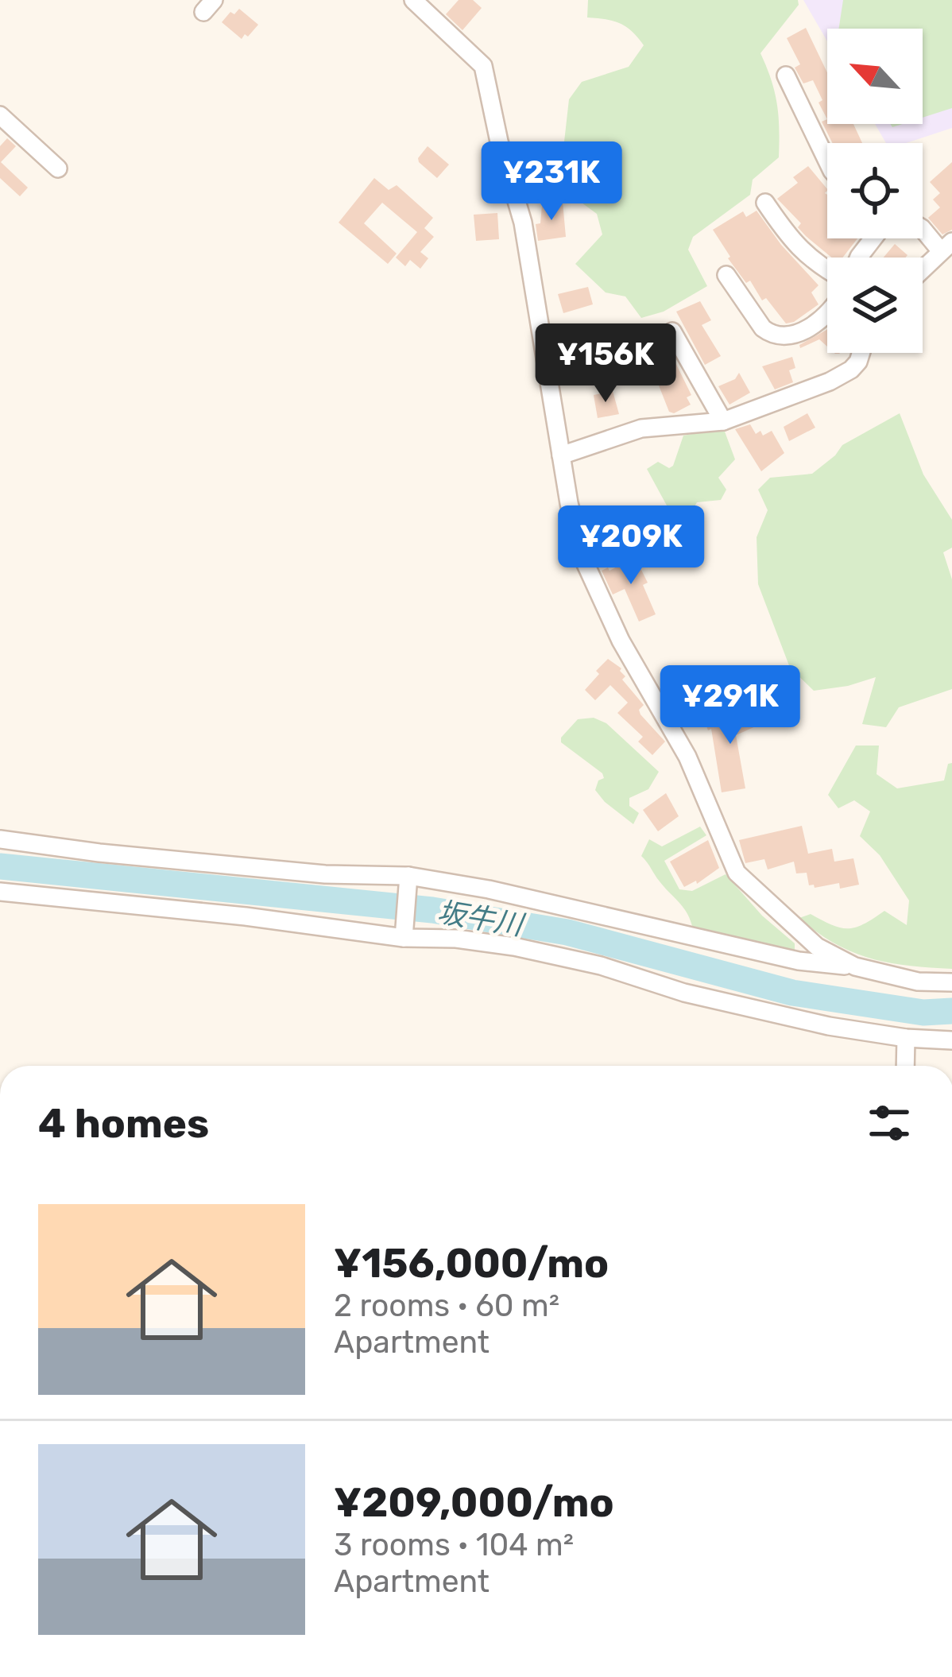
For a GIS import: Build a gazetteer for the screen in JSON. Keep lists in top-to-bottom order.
{
  "water": ["坂牛川"],
  "north": "top left",
  "page": {
    "price": [
      "¥231K",
      "¥156K",
      "¥209K",
      "¥291K"
    ],
    "heading": "4 homes",
    "list": [
      {
        "name": "¥156,000/mo",
        "note": "2 rooms · 60 m² · Apartment"
      },
      {
        "name": "¥209,000/mo",
        "note": "3 rooms · 104 m² · Apartment"
      }
    ]
  }
}
